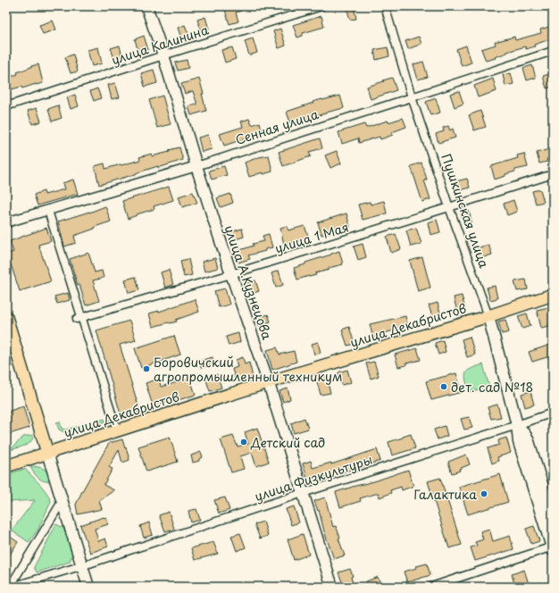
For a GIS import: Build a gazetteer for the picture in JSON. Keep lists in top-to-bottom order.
{
  "streets": {
    "main road": ["Пушкинская улица", "улица А.Кузнецова", "улица Декабристов"],
    "street": [
      "улица Калинина",
      "Сенная улица",
      "улица 1 Мая",
      "улица Физкультуры"
    ]
  },
  "crossings": [
    ["улица Калинина", "улица А.Кузнецова"],
    ["Сенная улица", "Пушкинская улица"],
    ["Сенная улица", "улица А.Кузнецова"],
    ["Пушкинская улица", "улица 1 Мая"],
    ["Пушкинская улица", "улица Декабристов"],
    ["Пушкинская улица", "улица Физкультуры"],
    ["улица 1 Мая", "улица А.Кузнецова"],
    ["улица А.Кузнецова", "улица Декабристов"],
    ["улица А.Кузнецова", "улица Физкультуры"]
  ],
  "places": [
    "Боровичский агропромышленный техникум",
    "дет. сад №18",
    "Детский сад",
    "Галактика"
  ]
}
